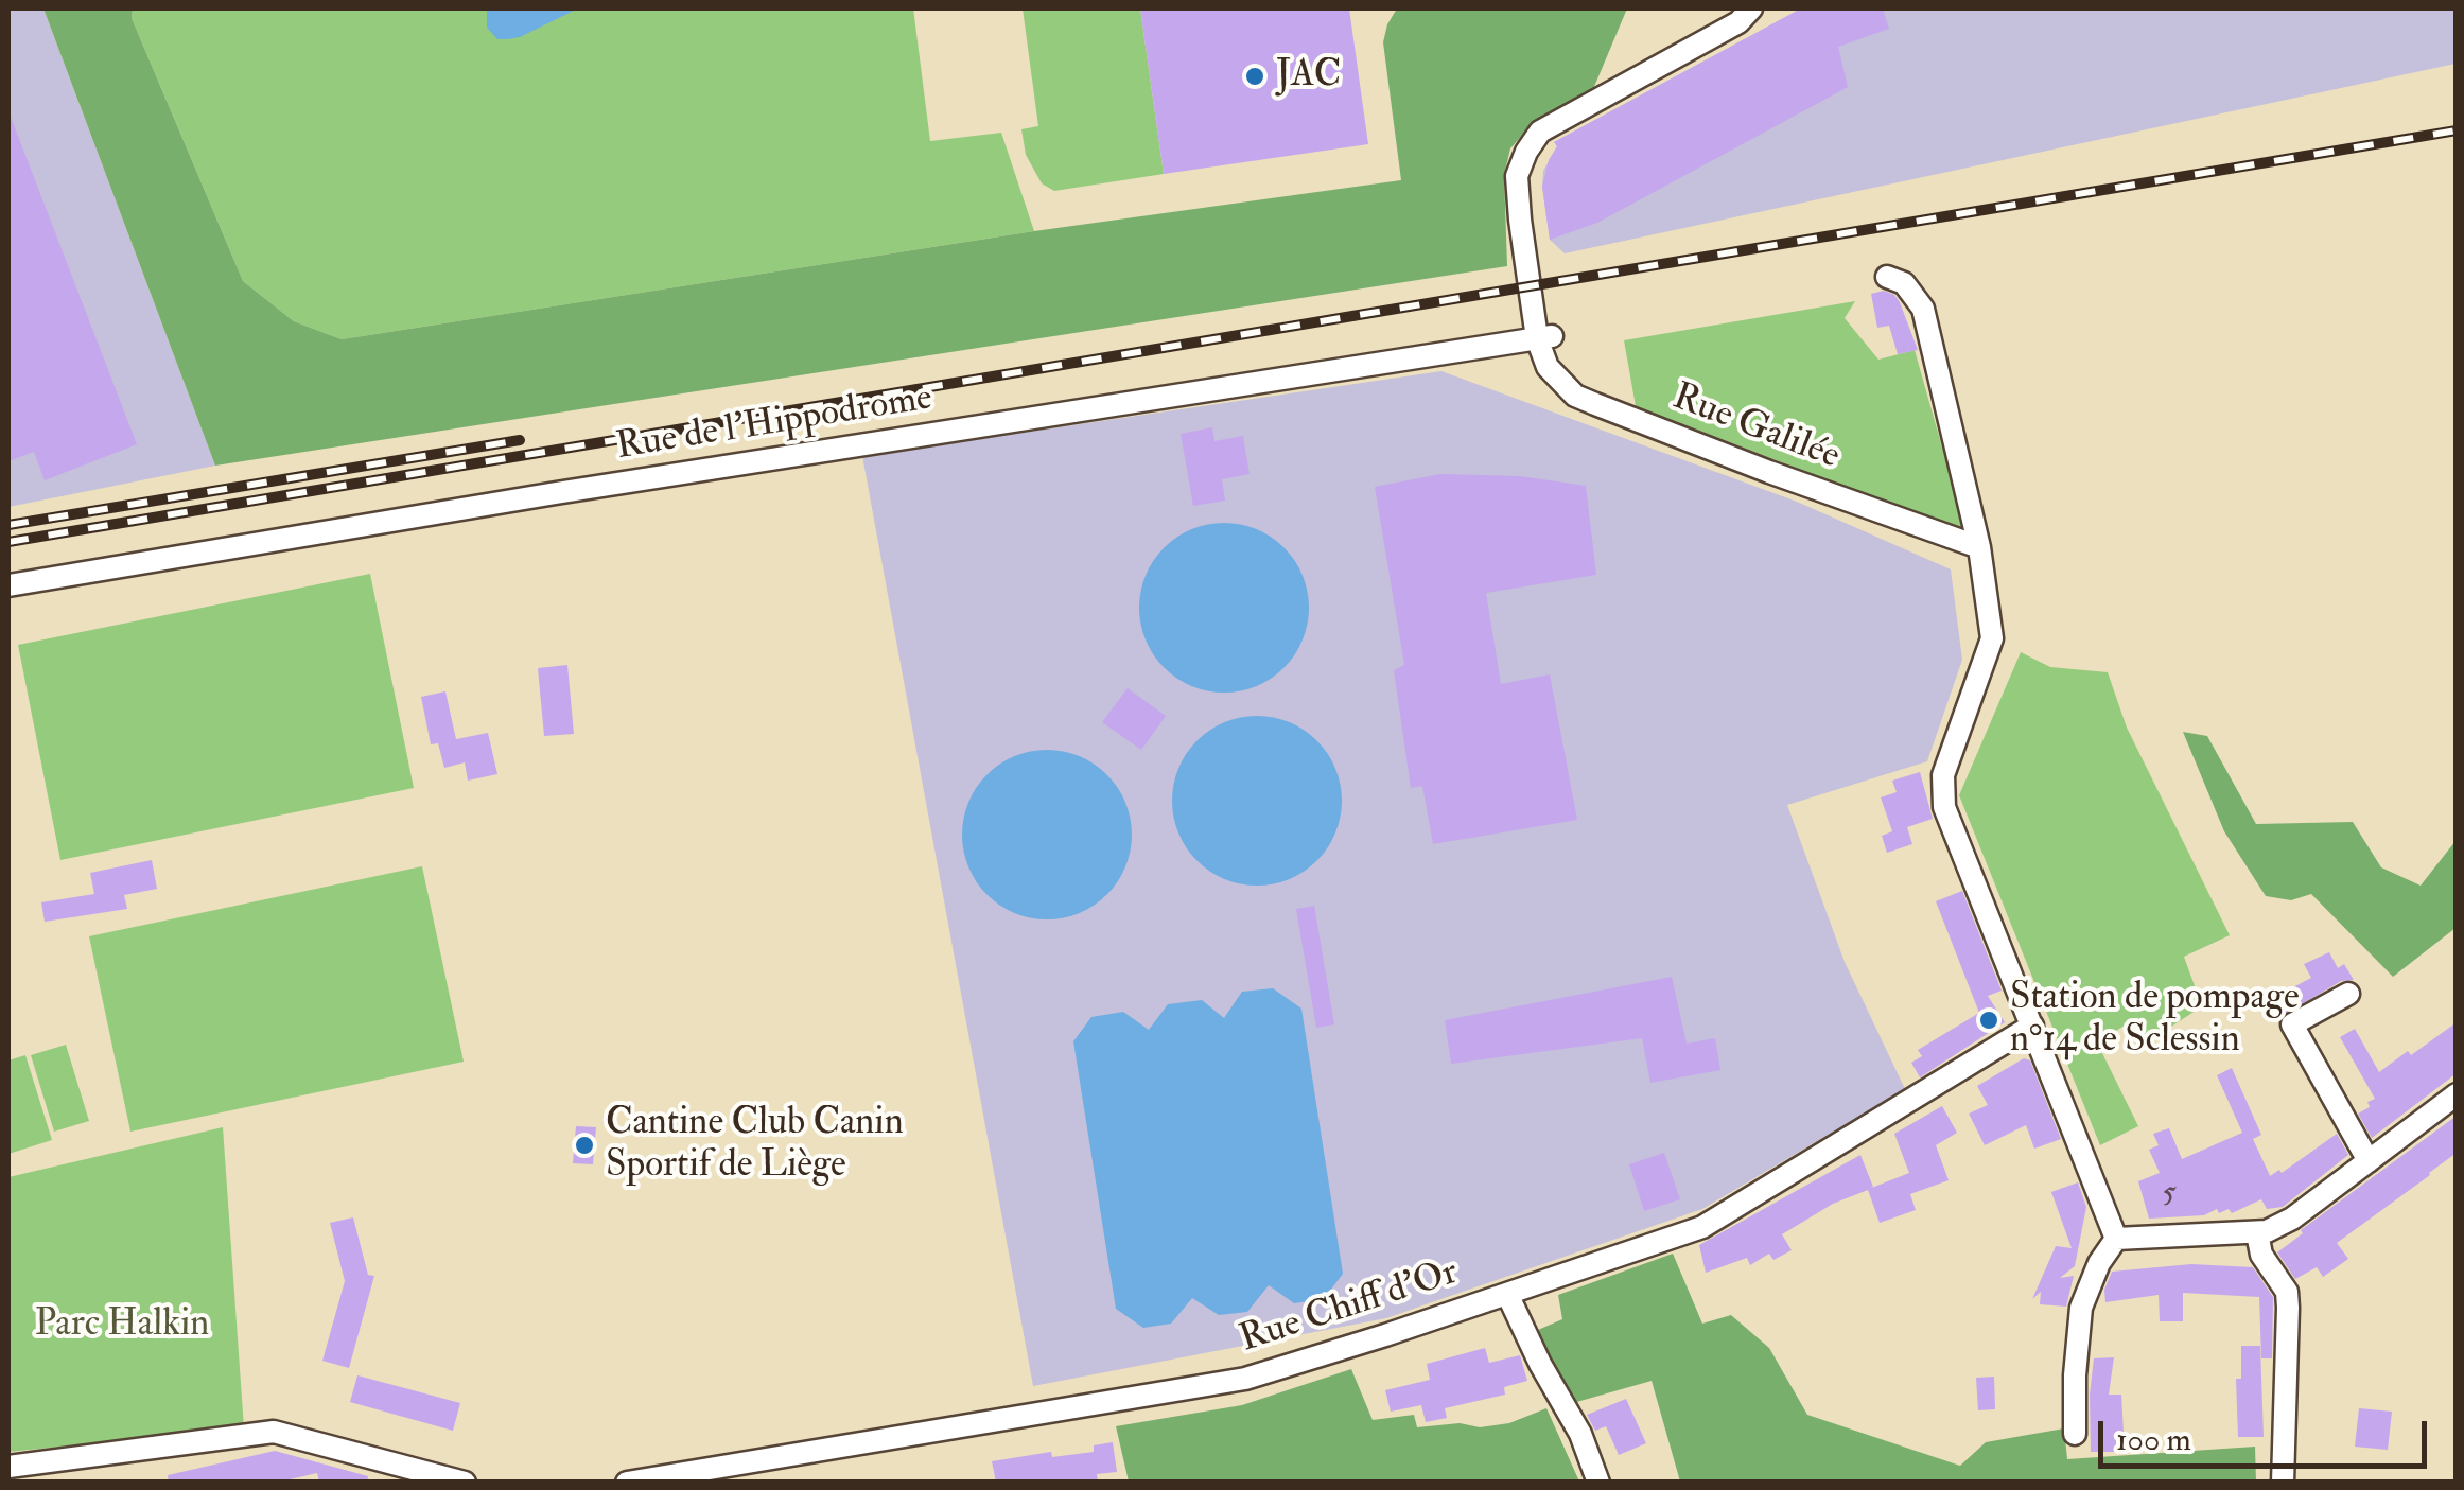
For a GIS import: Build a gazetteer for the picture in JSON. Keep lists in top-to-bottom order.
{
  "streets": {
    "street": ["Rue de l'Hippodrome", "Rue Galilée", "Rue Chiff d'Or"]
  },
  "crossings": [
    ["Rue de l'Hippodrome", "Rue Galilée"]
  ],
  "parks": ["Parc Halkin"],
  "places": ["JAC", "Station de pompage n°14 de Sclessin", "Cantine Club Canin Sportif de Liège"],
  "house_numbers": ["5"],
  "scale_bar": "100 m"
}
